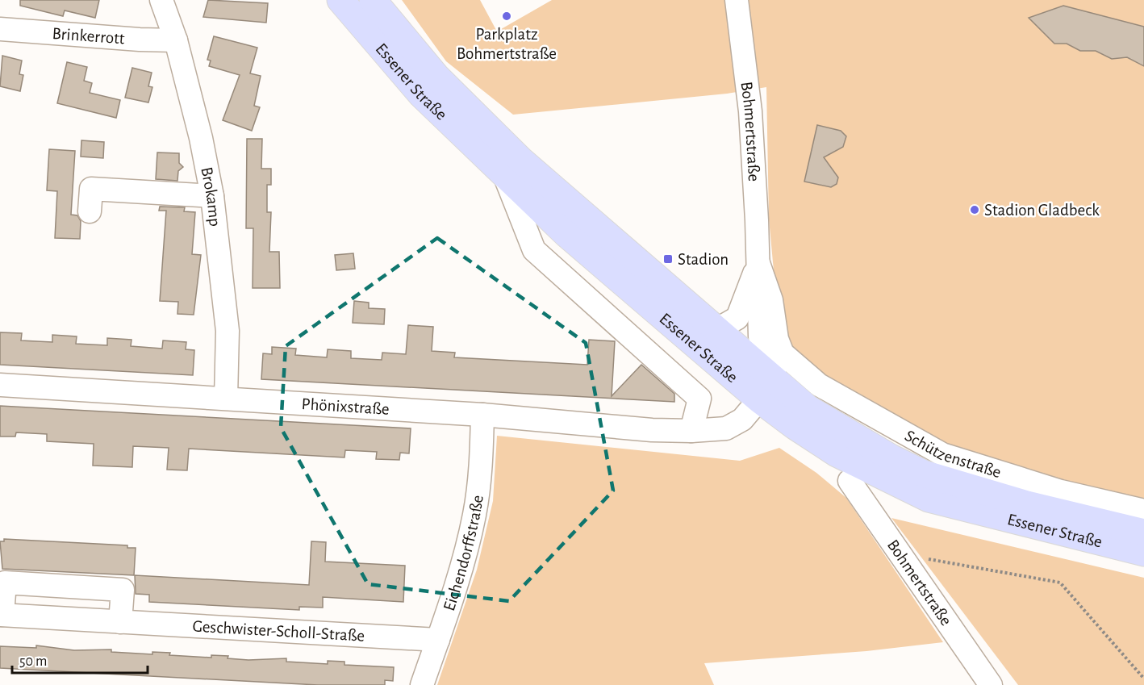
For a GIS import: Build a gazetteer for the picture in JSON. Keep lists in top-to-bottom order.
{
  "streets": {
    "main road": ["Essener Straße"],
    "street": [
      "Brinkerrott",
      "Bohmertstraße",
      "Brokamp",
      "Phönixstraße",
      "Schützenstraße",
      "Eichendorffstraße",
      "Geschwister-Scholl-Straße"
    ]
  },
  "crossings": [
    ["Brinkerrott", "Brokamp"],
    ["Essener Straße", "Bohmertstraße"],
    ["Essener Straße", "Phönixstraße"],
    ["Bohmertstraße", "Phönixstraße"],
    ["Bohmertstraße", "Schützenstraße"],
    ["Brokamp", "Phönixstraße"],
    ["Phönixstraße", "Schützenstraße"],
    ["Phönixstraße", "Eichendorffstraße"],
    ["Eichendorffstraße", "Geschwister-Scholl-Straße"]
  ],
  "places": {
    "other": ["Parkplatz Bohmertstraße", "Stadion Gladbeck"],
    "transit": ["Stadion"]
  },
  "scale_bar": "50 m"
}
